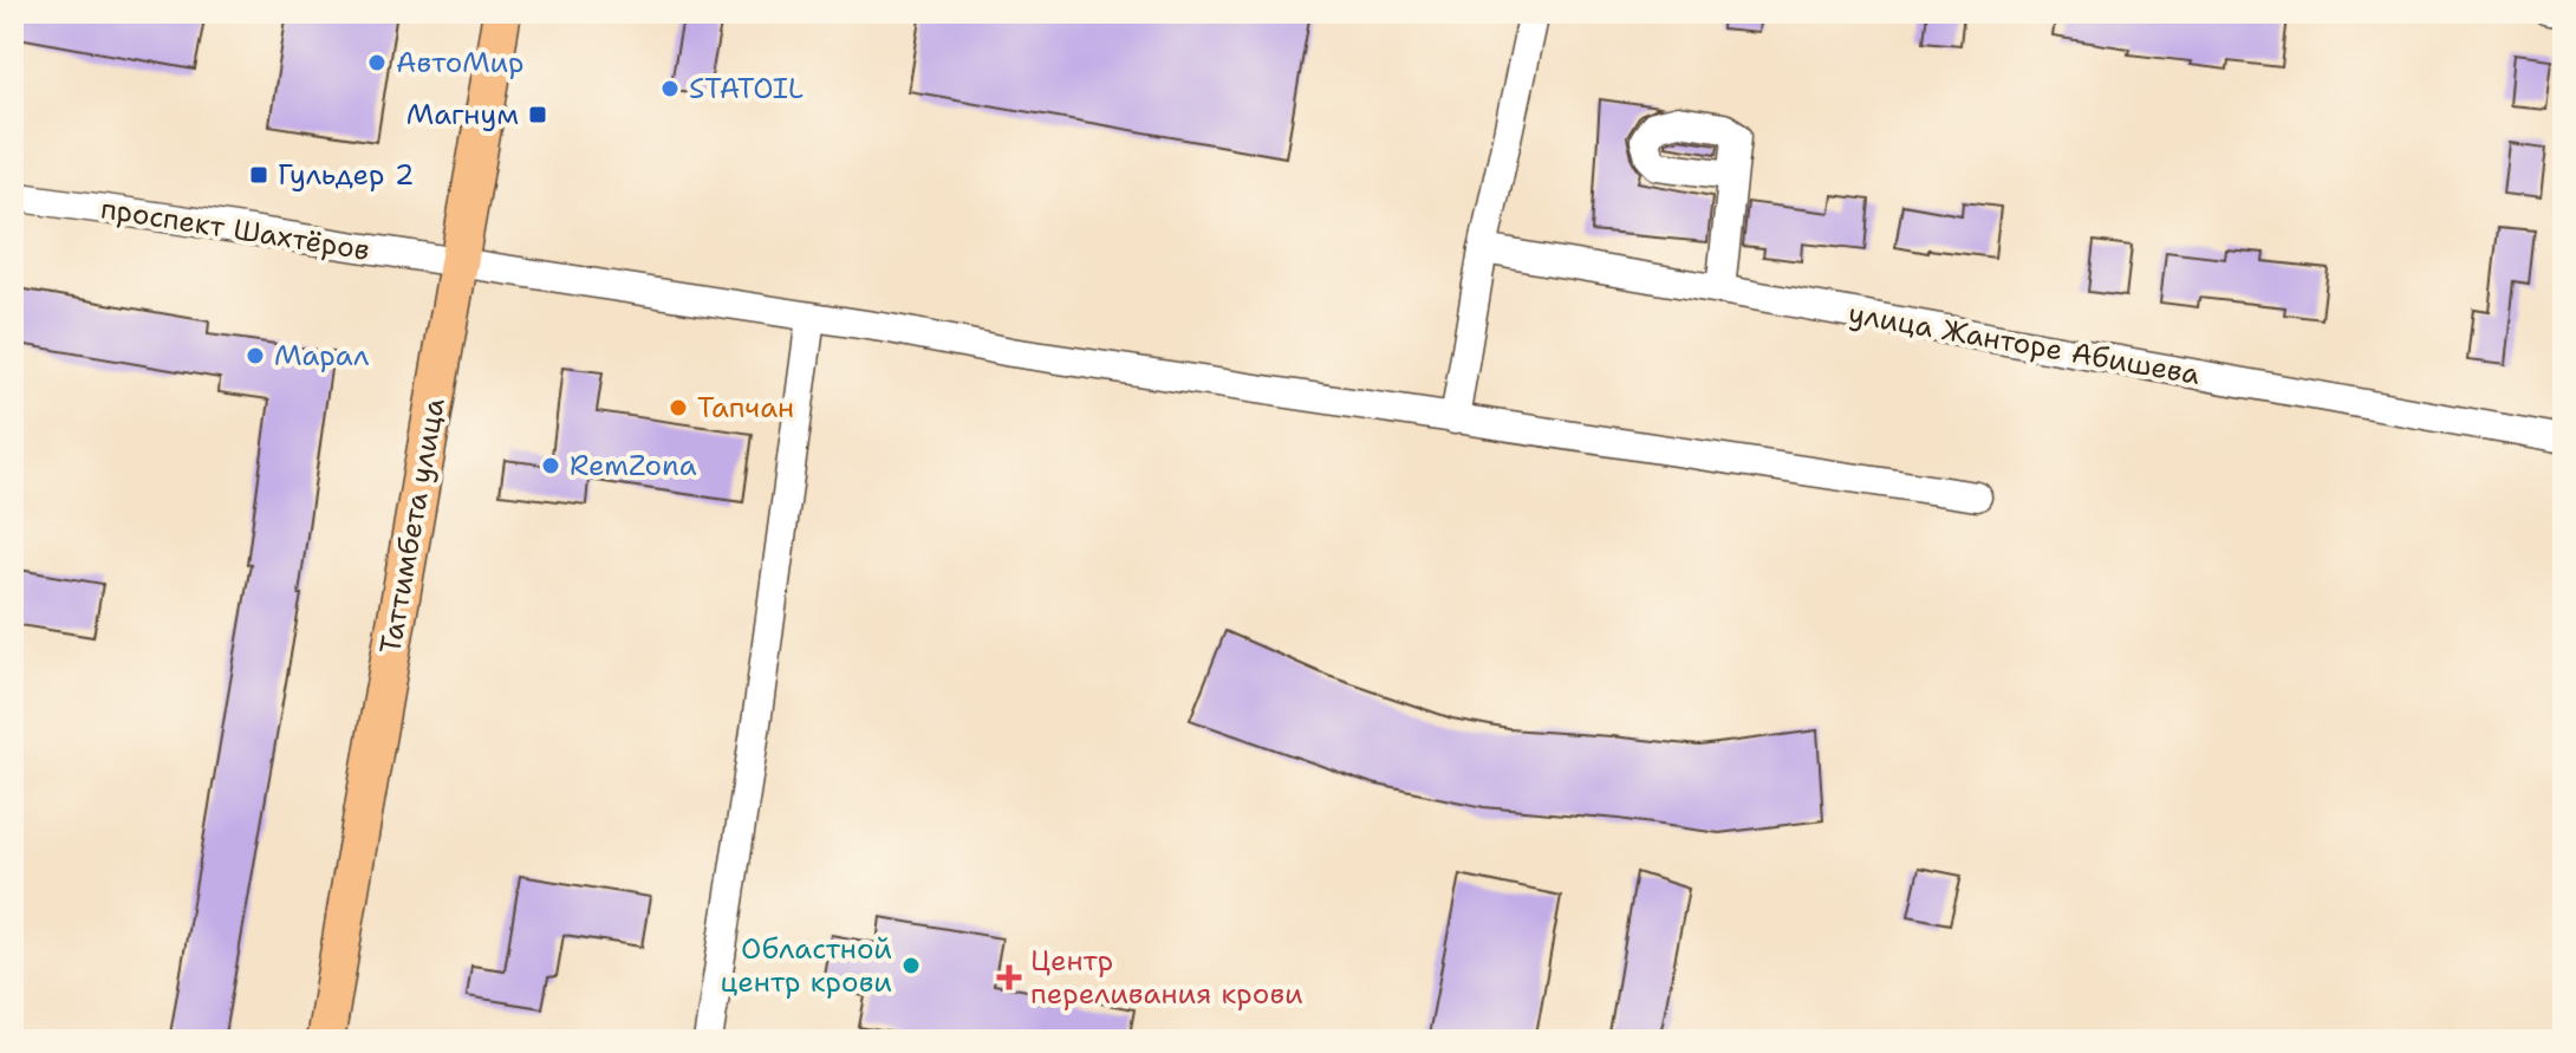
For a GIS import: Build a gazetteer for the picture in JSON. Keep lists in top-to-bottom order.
{
  "streets": {
    "main road": ["Таттимбета улица"],
    "street": ["проспект Шахтёров", "улица Жанторе Абишева"]
  },
  "crossings": [
    ["проспект Шахтёров", "Таттимбета улица"]
  ],
  "places": {
    "other": [
      "АвтоМир",
      "STATOIL",
      "Марал",
      "Тапчан",
      "RemZona",
      "Областной центр крови"
    ],
    "transit": ["Магнум", "Гульдер 2"],
    "health": ["Центр переливания крови"]
  }
}
